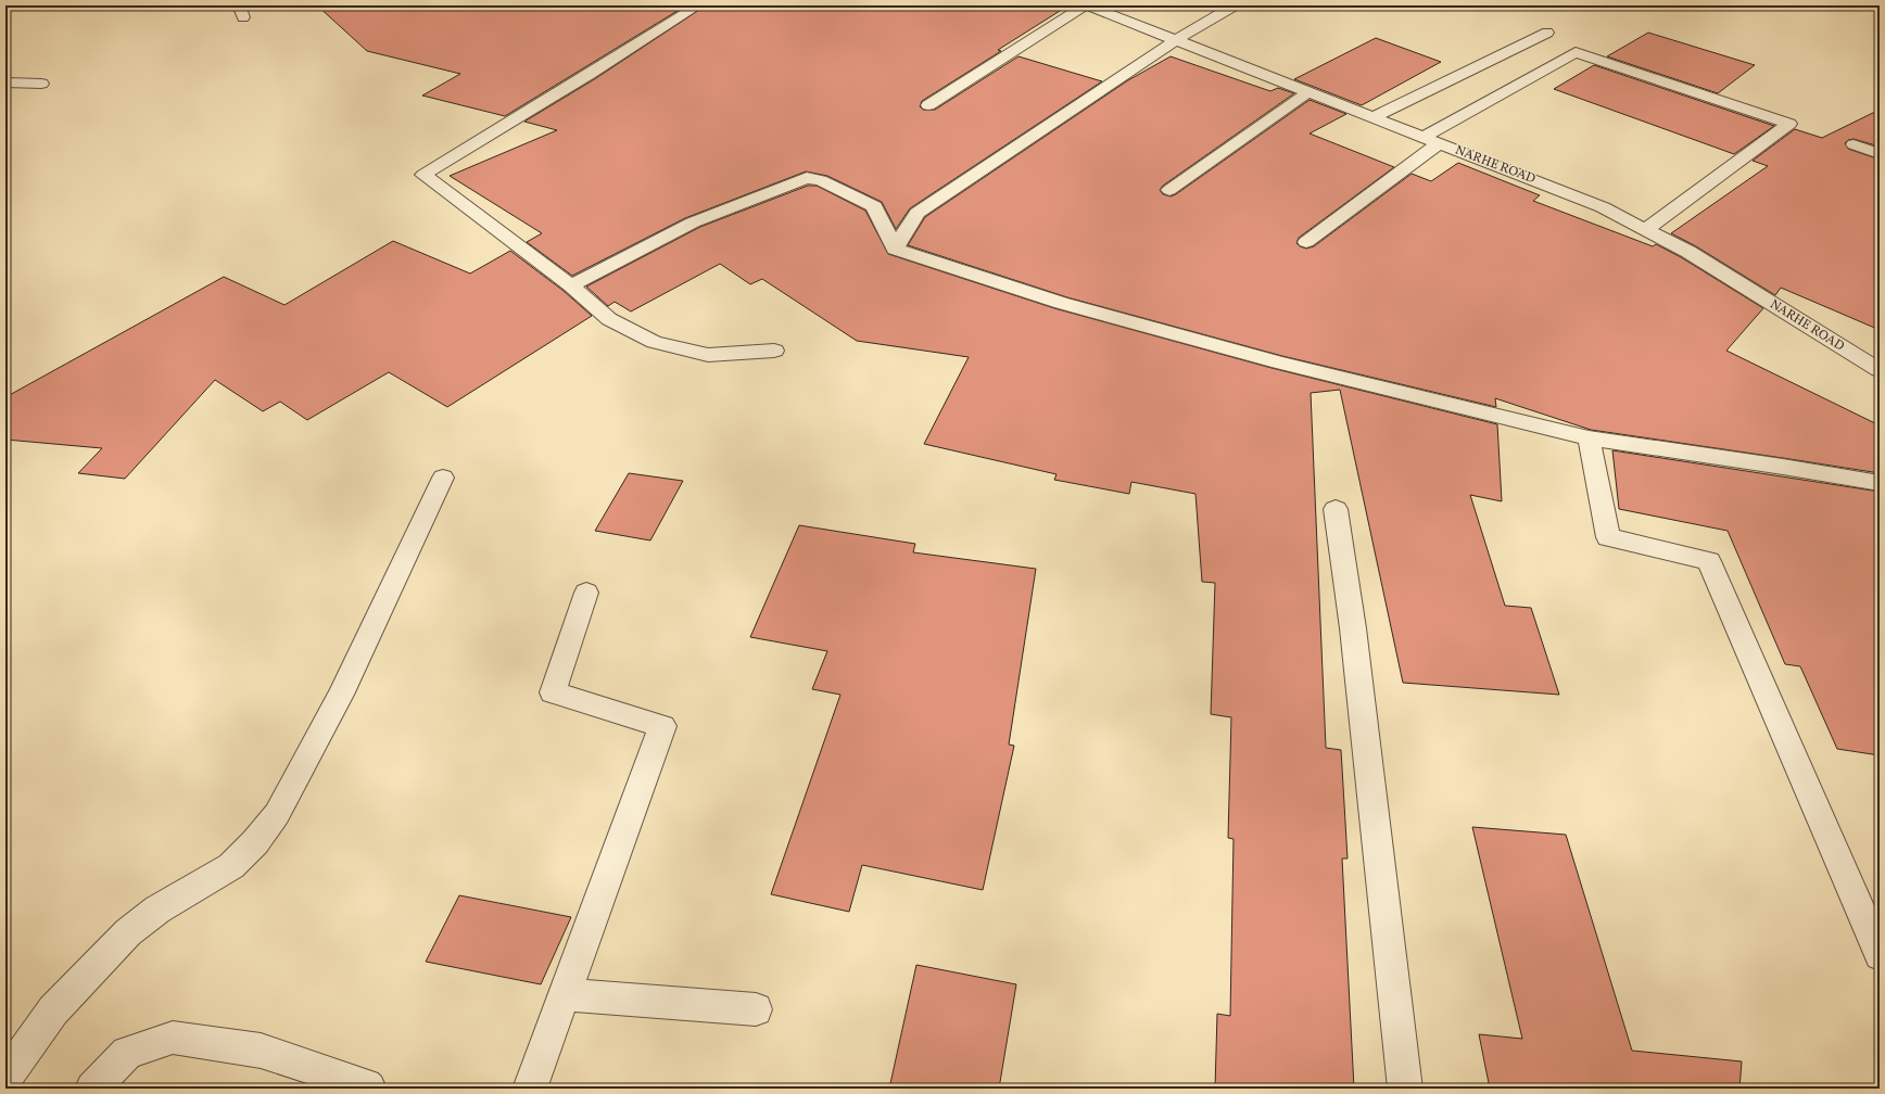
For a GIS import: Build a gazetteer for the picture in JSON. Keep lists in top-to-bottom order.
{
  "streets": {
    "street": ["NARHE ROAD"]
  }
}
